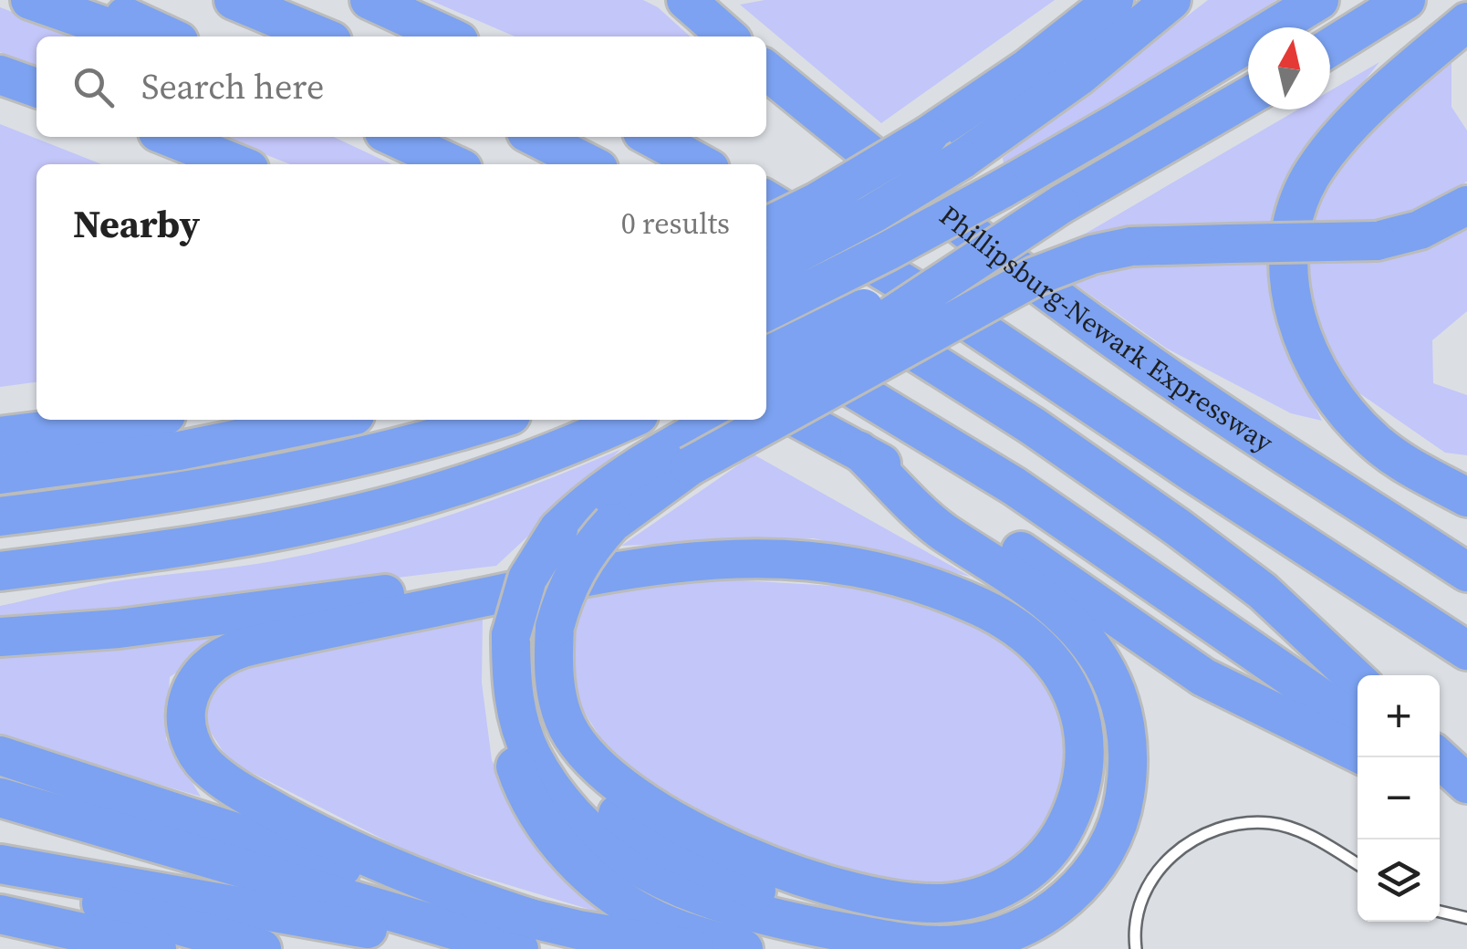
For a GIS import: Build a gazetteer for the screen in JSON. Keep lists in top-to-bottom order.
{
  "streets": {
    "highway": ["Phillipsburg-Newark Expressway"]
  },
  "north": "top",
  "page": {
    "search": "Search here",
    "heading": ["Nearby", "0 results"],
    "map_buttons": ["+", "−"]
  }
}
